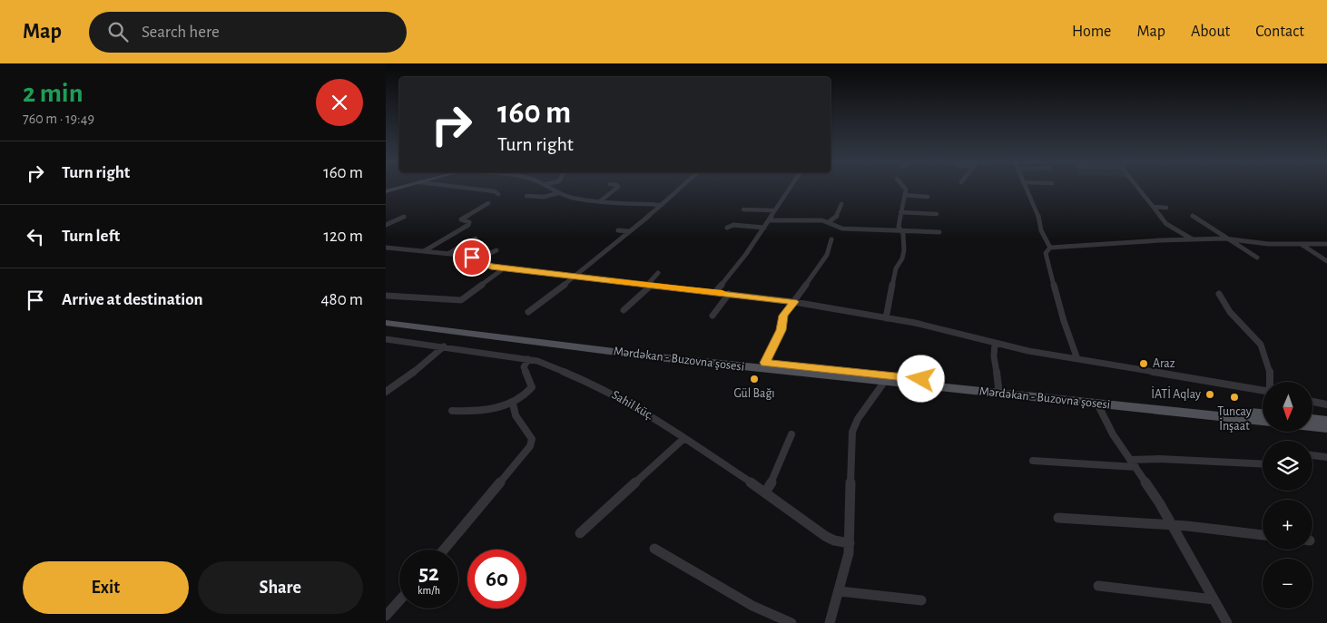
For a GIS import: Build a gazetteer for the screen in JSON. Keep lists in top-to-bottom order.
{
  "streets": {
    "main road": ["Mərdəkan - Buzovna şosesi"],
    "street": ["Sahil küç."]
  },
  "places": [
    "Araz",
    "Gül Bağı",
    "İATİ Aqlay",
    "Tuncay İnşaat"
  ],
  "north": "bottom",
  "page": {
    "header": "Map",
    "search": "Search here",
    "nav": [
      "Home",
      "Map",
      "About",
      "Contact"
    ],
    "heading": ["2 min", "760 m · 19:49"],
    "turn": ["160 m", "Turn right"],
    "list": [
      {
        "name": "Turn right",
        "value": "160 m"
      },
      {
        "name": "Turn left",
        "value": "120 m"
      },
      {
        "name": "Arrive at destination",
        "value": "480 m"
      }
    ],
    "map_buttons": ["+", "−"],
    "speed": "52 km/h",
    "limit": "60",
    "buttons": ["Exit", "Share"]
  }
}
